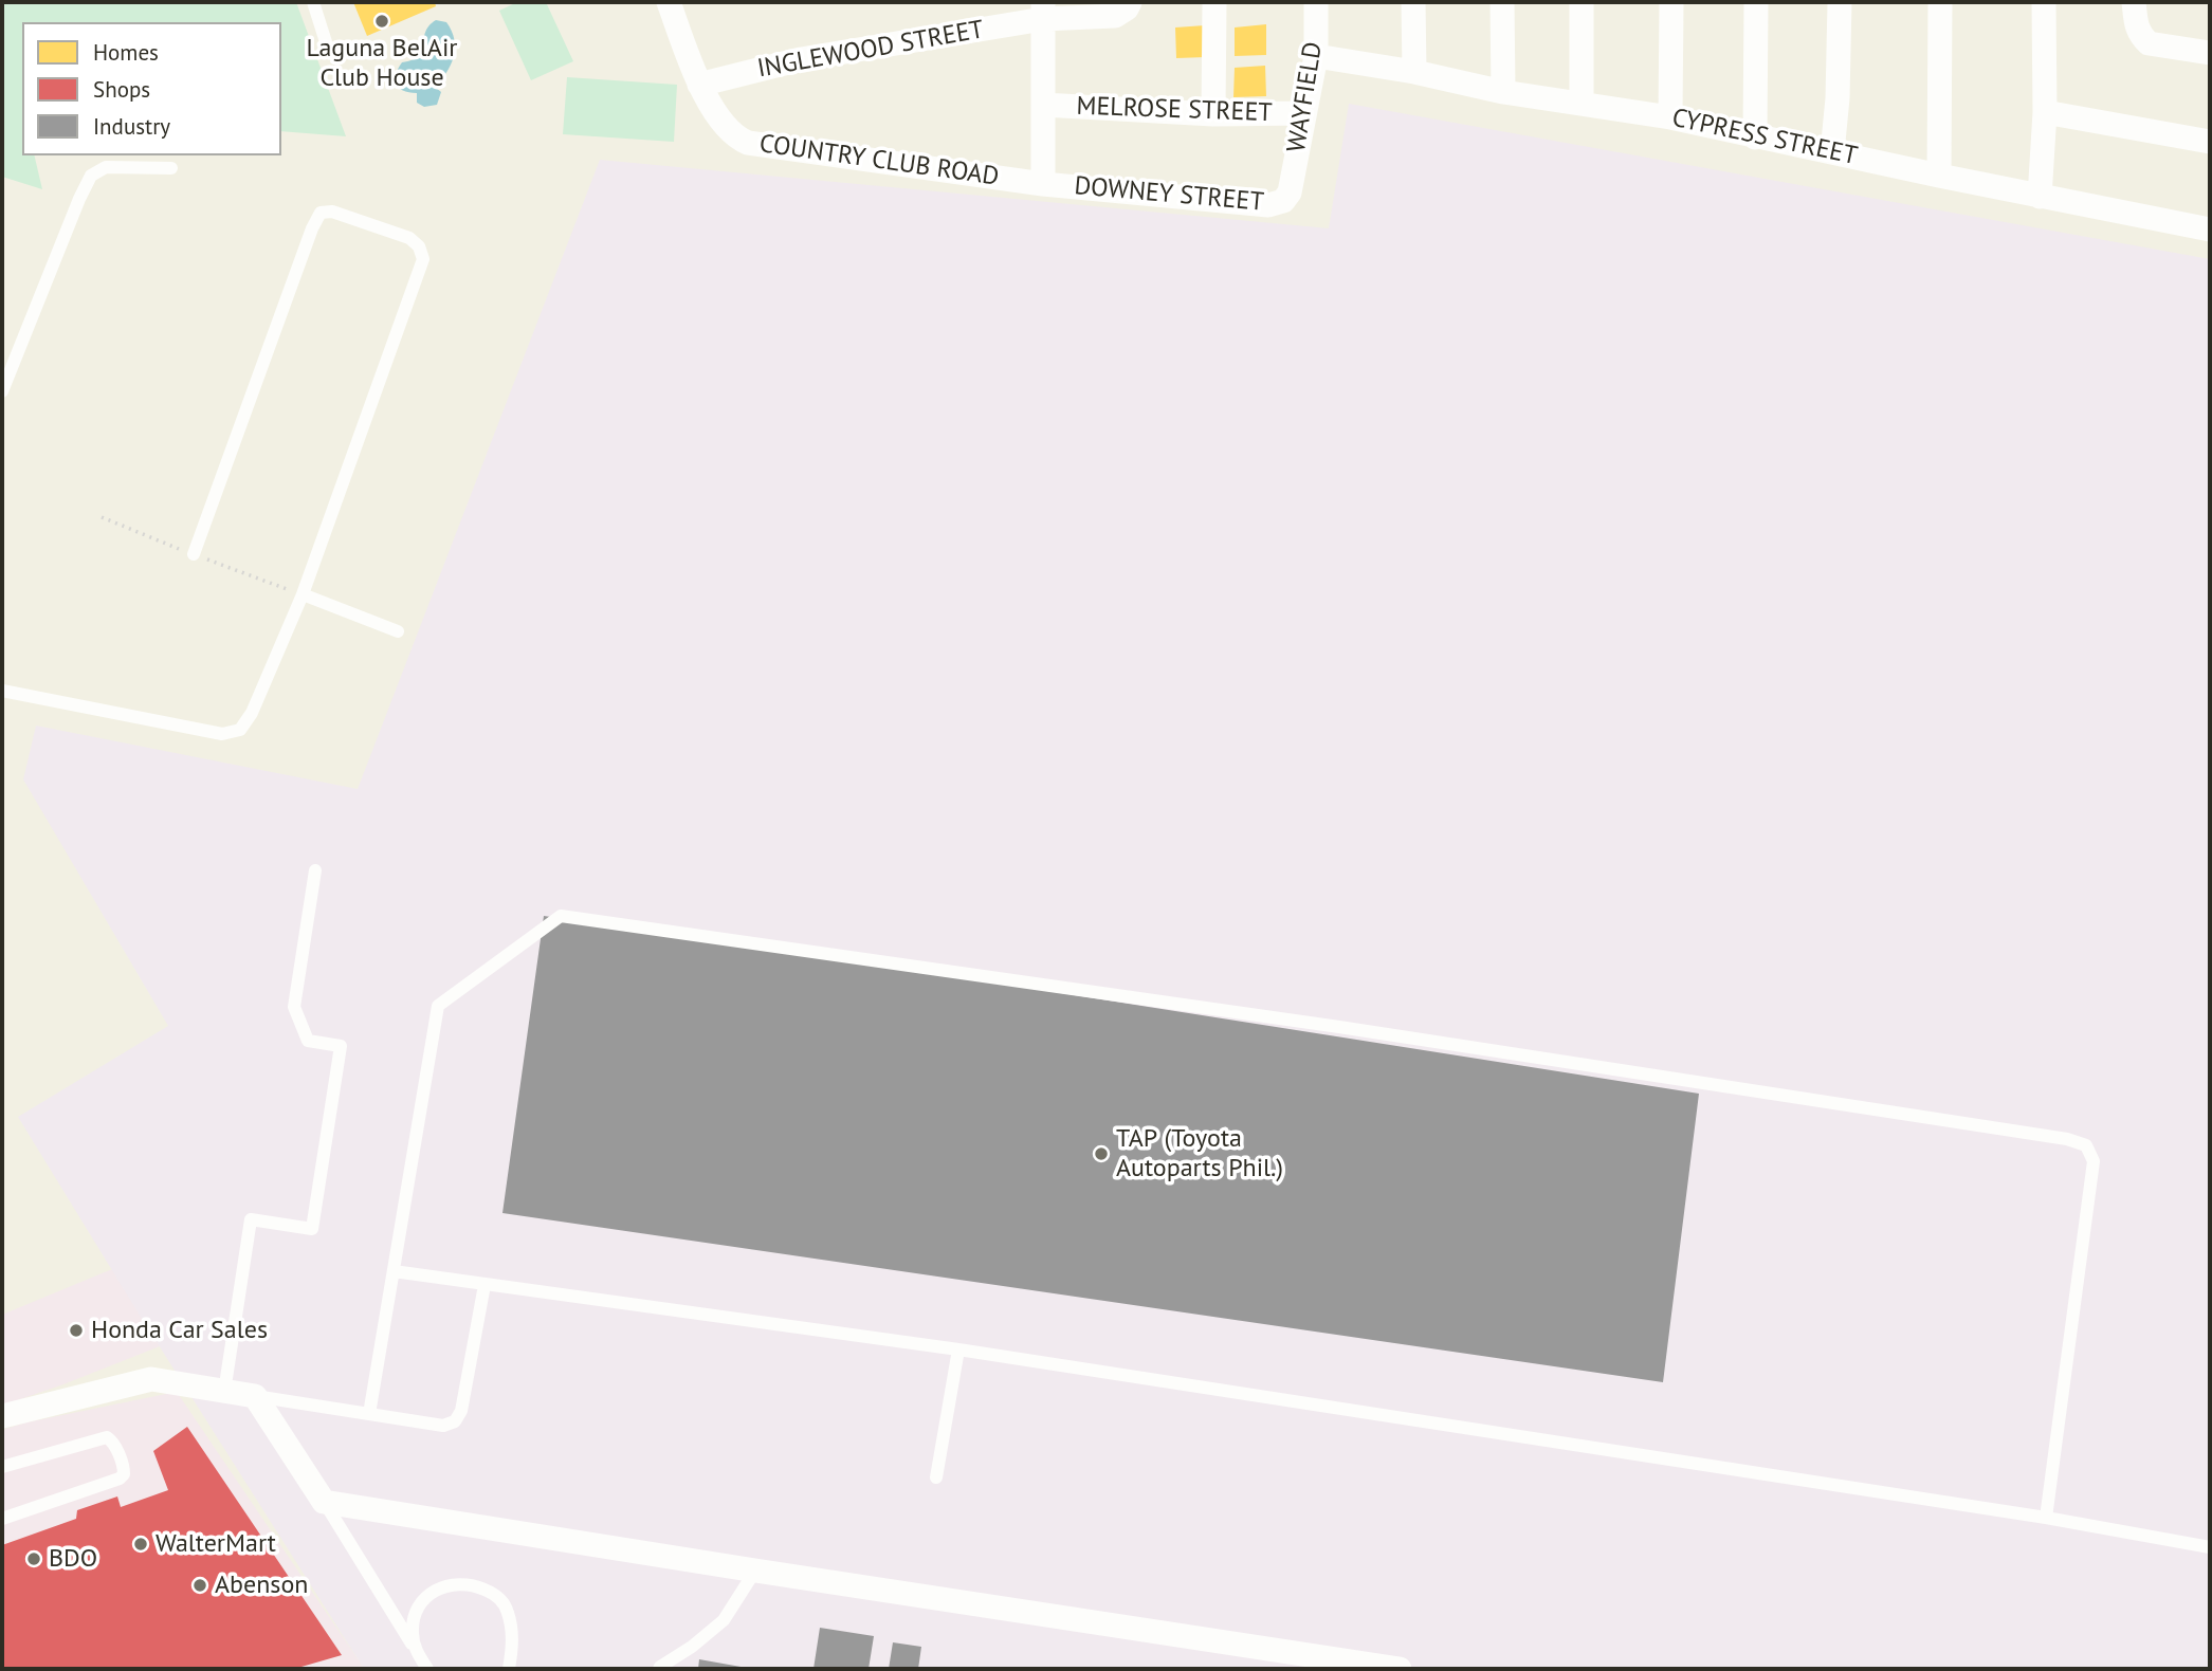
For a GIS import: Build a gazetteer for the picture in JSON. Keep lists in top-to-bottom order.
{
  "streets": {
    "street": [
      "INGLEWOOD STREET",
      "WAYFIELD",
      "MELROSE STREET",
      "CYPRESS STREET",
      "COUNTRY CLUB ROAD",
      "DOWNEY STREET"
    ]
  },
  "crossings": [
    ["INGLEWOOD STREET", "COUNTRY CLUB ROAD"],
    ["WAYFIELD", "MELROSE STREET"],
    ["WAYFIELD", "CYPRESS STREET"],
    ["WAYFIELD", "DOWNEY STREET"],
    ["COUNTRY CLUB ROAD", "DOWNEY STREET"]
  ],
  "places": [
    "Laguna BelAir Club House",
    "TAP (Toyota Autoparts Phil.)",
    "Honda Car Sales",
    "WalterMart",
    "BDO",
    "Abenson"
  ],
  "legend": ["Homes", "Shops", "Industry"]
}
